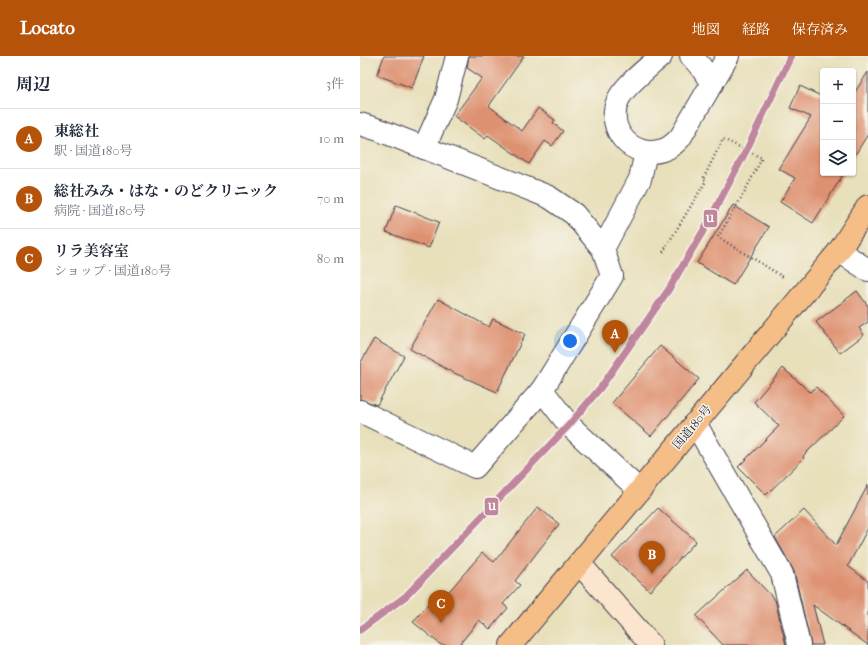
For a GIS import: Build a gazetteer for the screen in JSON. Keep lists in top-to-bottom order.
{
  "streets": {
    "highway": ["国道180号"]
  },
  "lines": ["transit line U"],
  "page": {
    "header": "Locato",
    "nav": ["地図", "経路", "保存済み"],
    "heading": ["周辺", "3件"],
    "map_buttons": ["+", "−"],
    "list": [
      {
        "mark": "A",
        "name": "東総社",
        "note": "駅 · 国道180号",
        "value": "10 m"
      },
      {
        "mark": "B",
        "name": "総社みみ・はな・のどクリニック",
        "note": "病院 · 国道180号",
        "value": "70 m"
      },
      {
        "mark": "C",
        "name": "リラ美容室",
        "note": "ショップ · 国道180号",
        "value": "80 m"
      }
    ],
    "pins": ["A", "B", "C"]
  }
}
